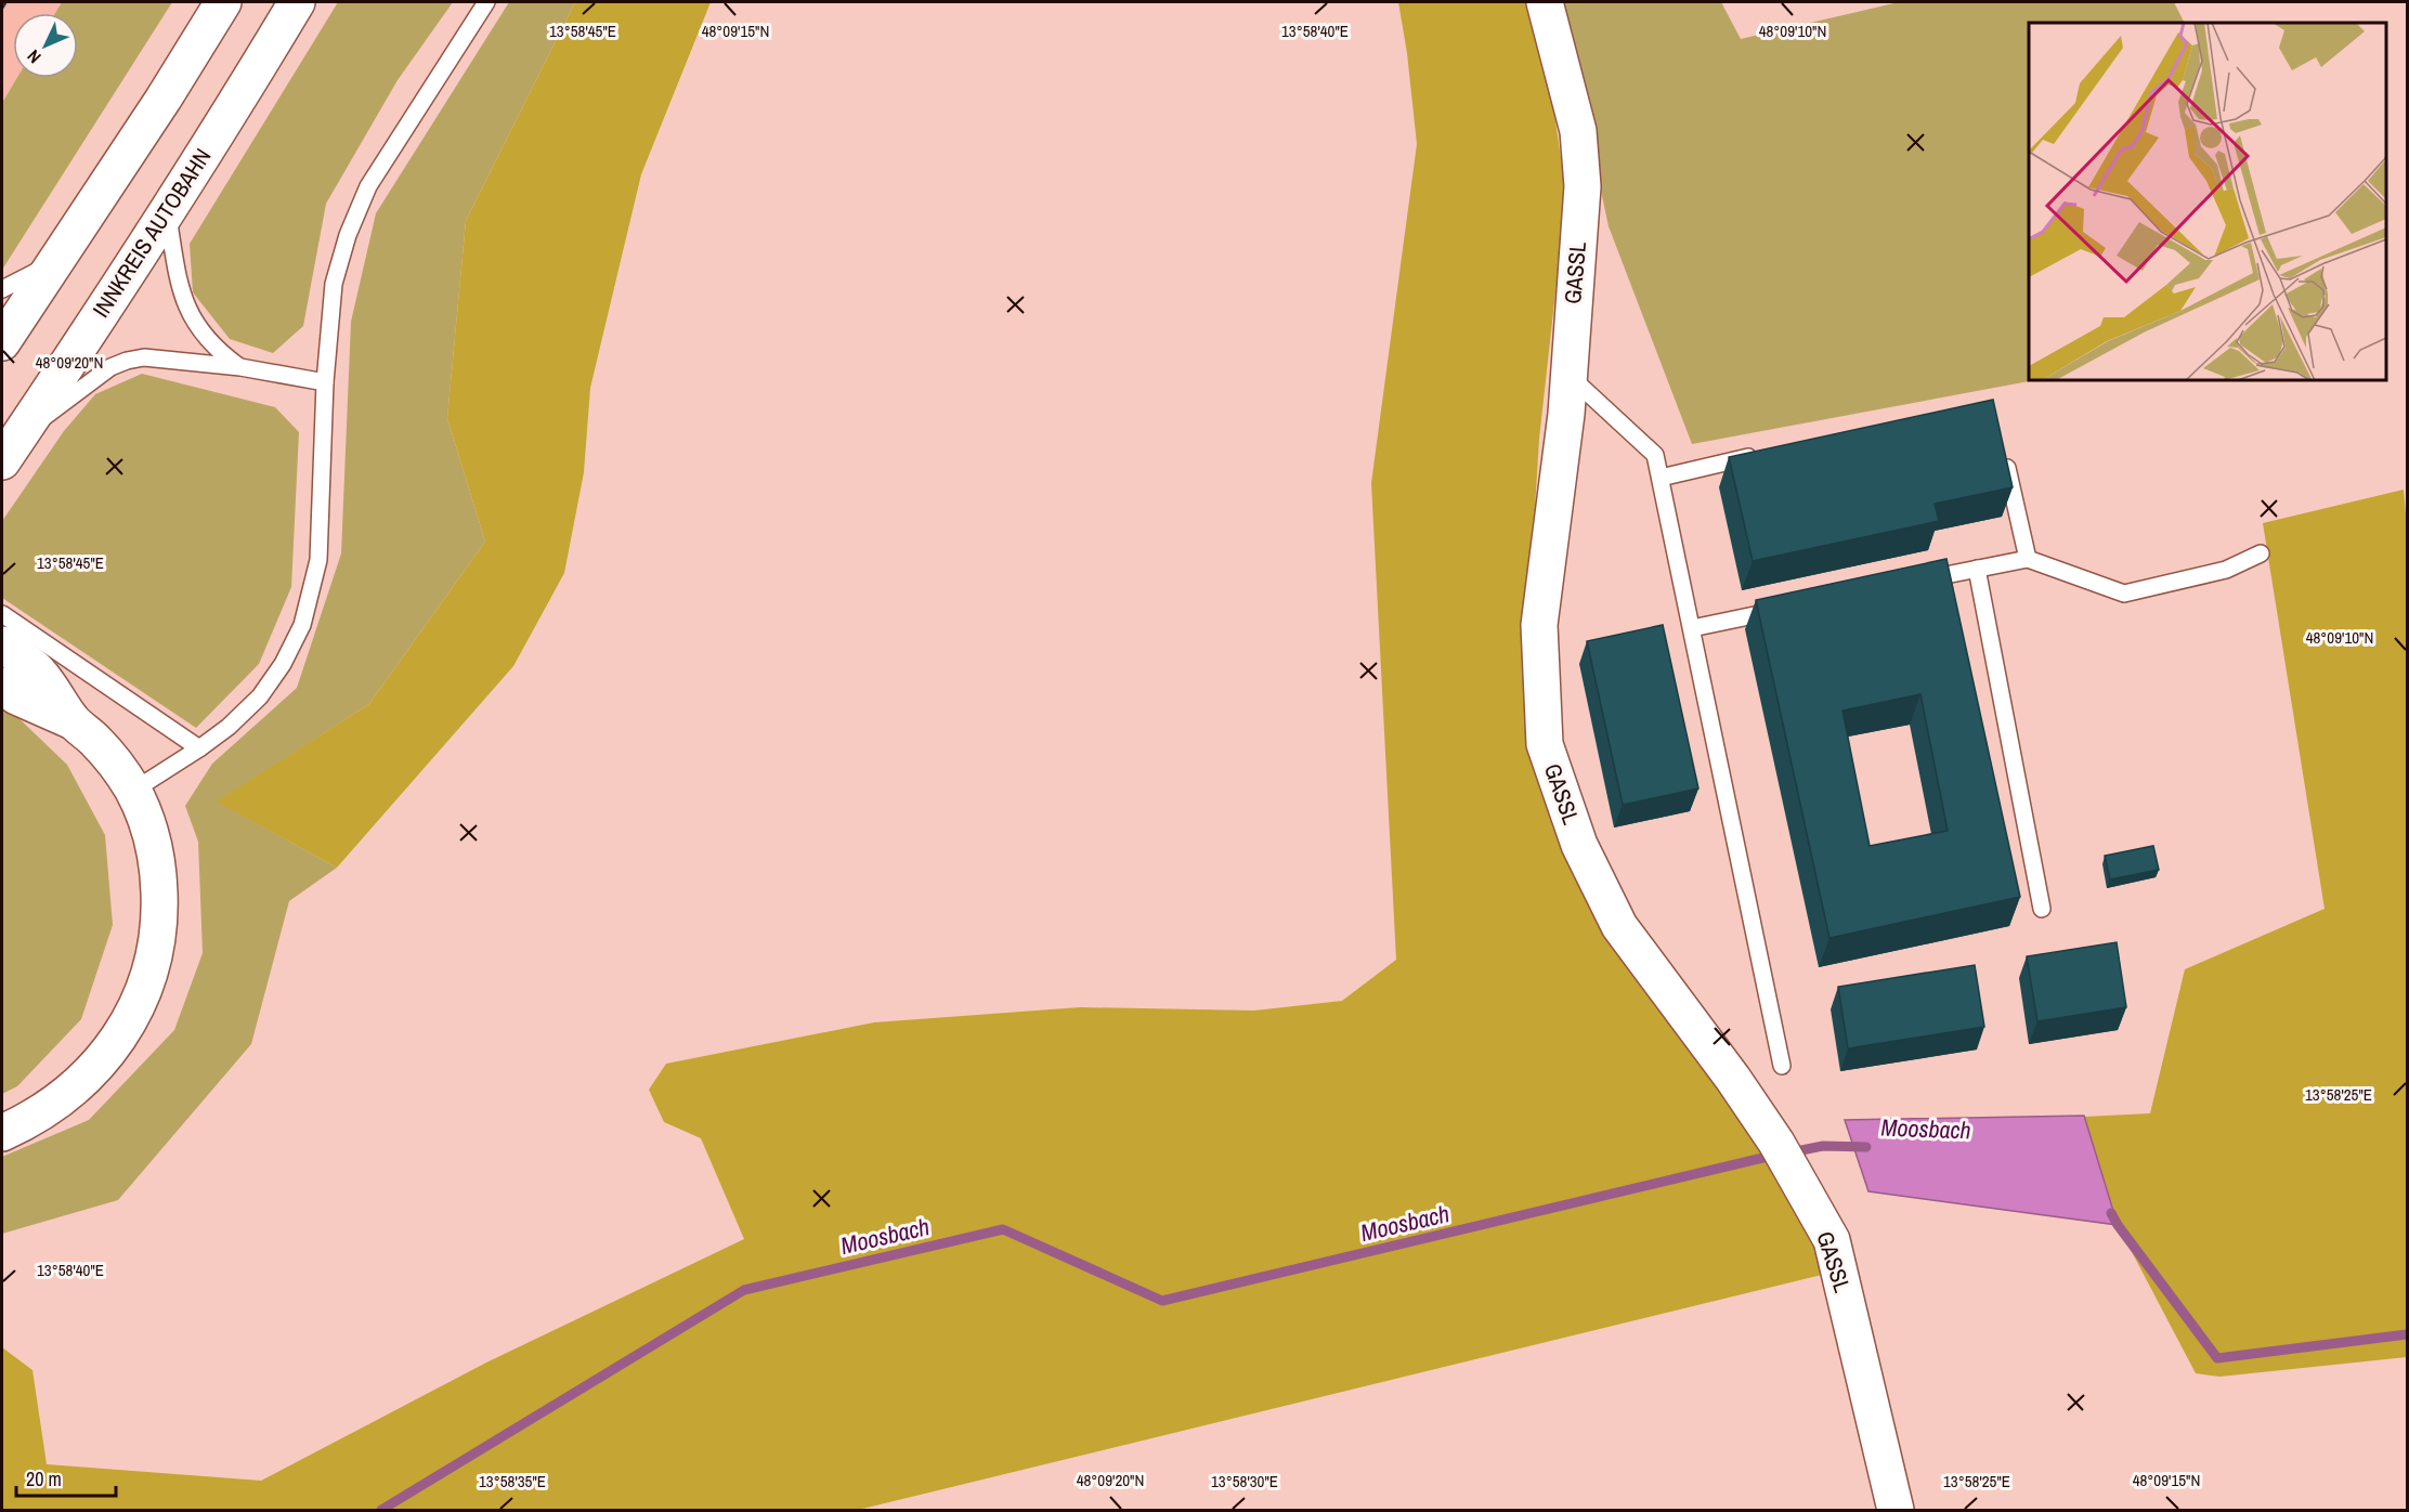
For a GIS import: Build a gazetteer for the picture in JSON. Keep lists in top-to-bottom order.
{
  "streets": {
    "main road": ["INNKREIS AUTOBAHN", "GASSL"]
  },
  "water": ["Moosbach"],
  "scale_bar": "20 m",
  "north": "bottom left",
  "coordinates": [
    "13°58'45\"E",
    "13°58'40\"E",
    "48°09'15\"N",
    "48°09'10\"N",
    "48°09'20\"N",
    "13°58'25\"E",
    "13°58'35\"E",
    "13°58'30\"E"
  ]
}
